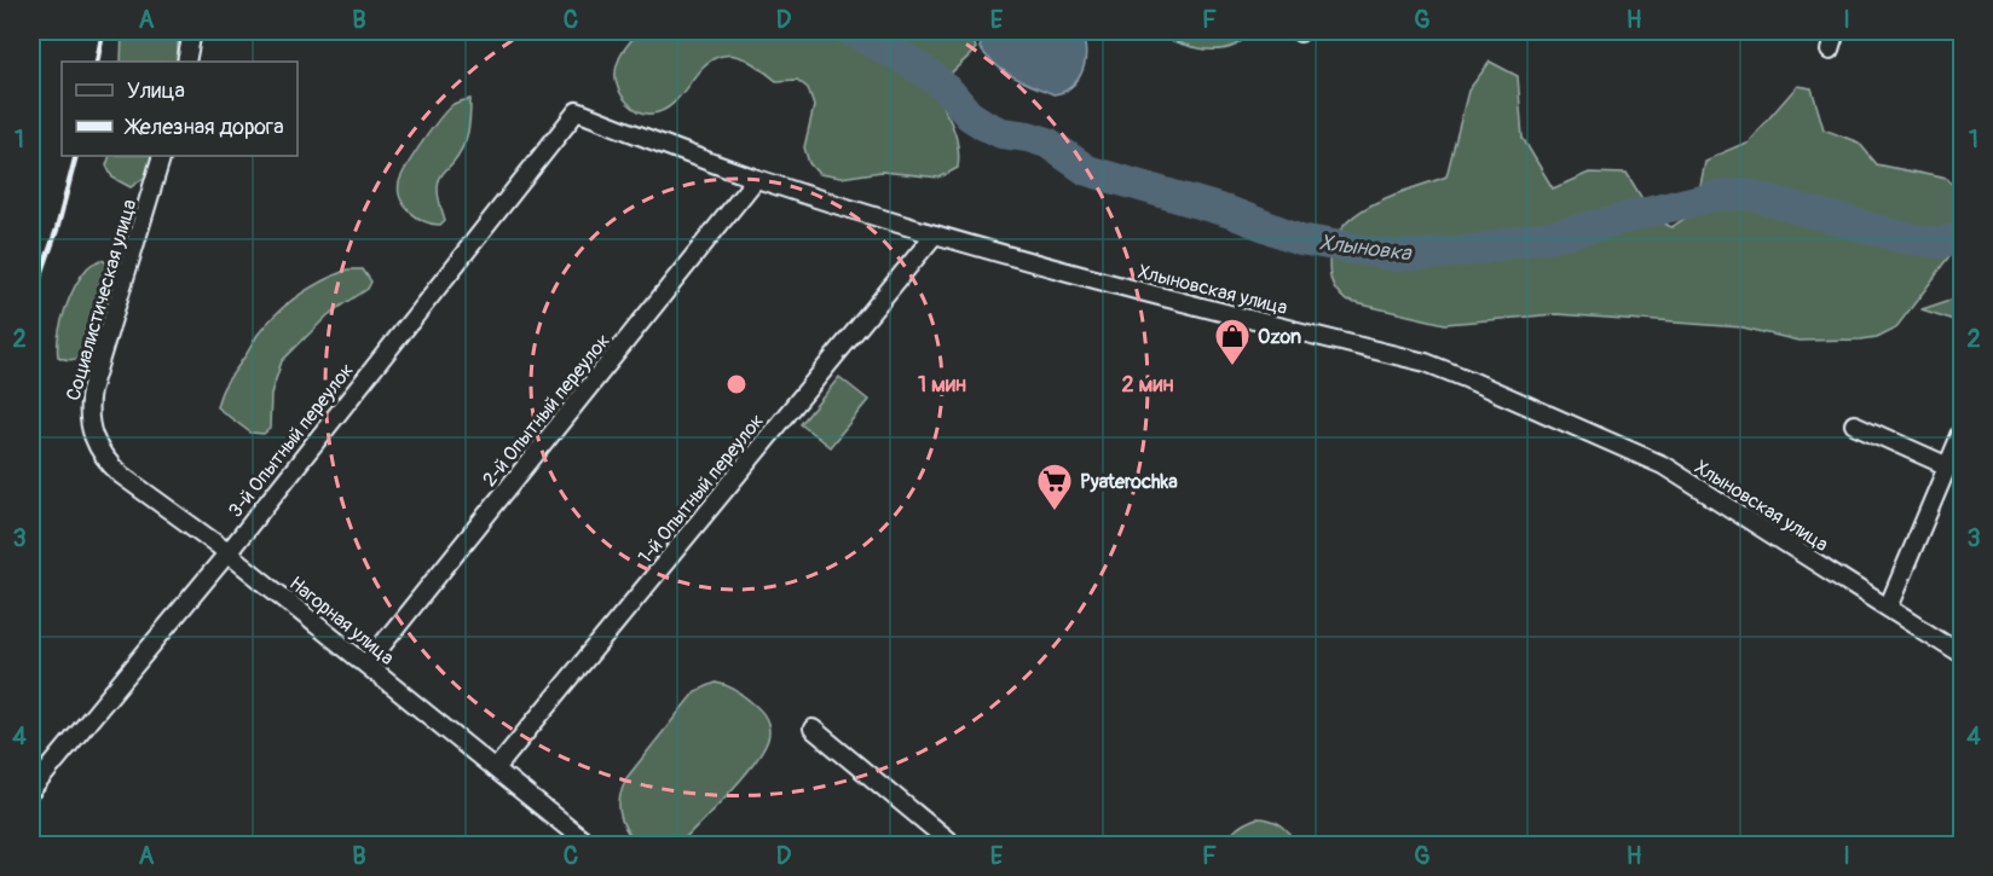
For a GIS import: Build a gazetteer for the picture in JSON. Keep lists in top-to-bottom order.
{
  "streets": {
    "street": [
      "Хлыновская улица",
      "Социалистическая улица",
      "2-й Опытный переулок",
      "3-й Опытный переулок",
      "1-й Опытный переулок",
      "Нагорная улица"
    ]
  },
  "crossings": [
    ["Хлыновская улица", "2-й Опытный переулок"],
    ["Хлыновская улица", "3-й Опытный переулок"],
    ["Хлыновская улица", "1-й Опытный переулок"],
    ["Социалистическая улица", "Нагорная улица"],
    ["2-й Опытный переулок", "Нагорная улица"],
    ["3-й Опытный переулок", "Нагорная улица"],
    ["1-й Опытный переулок", "Нагорная улица"]
  ],
  "water": ["Хлыновка"],
  "places": {
    "shop": ["Ozon"],
    "supermarket": ["Pyaterochka"]
  },
  "legend": ["Улица", "Железная дорога"],
  "grid": {
    "columns": [
      "A",
      "B",
      "C",
      "D",
      "E",
      "F",
      "G",
      "H",
      "I"
    ],
    "rows": [
      "1",
      "2",
      "3",
      "4"
    ]
  },
  "rings": ["1 мин", "2 мин"]
}
